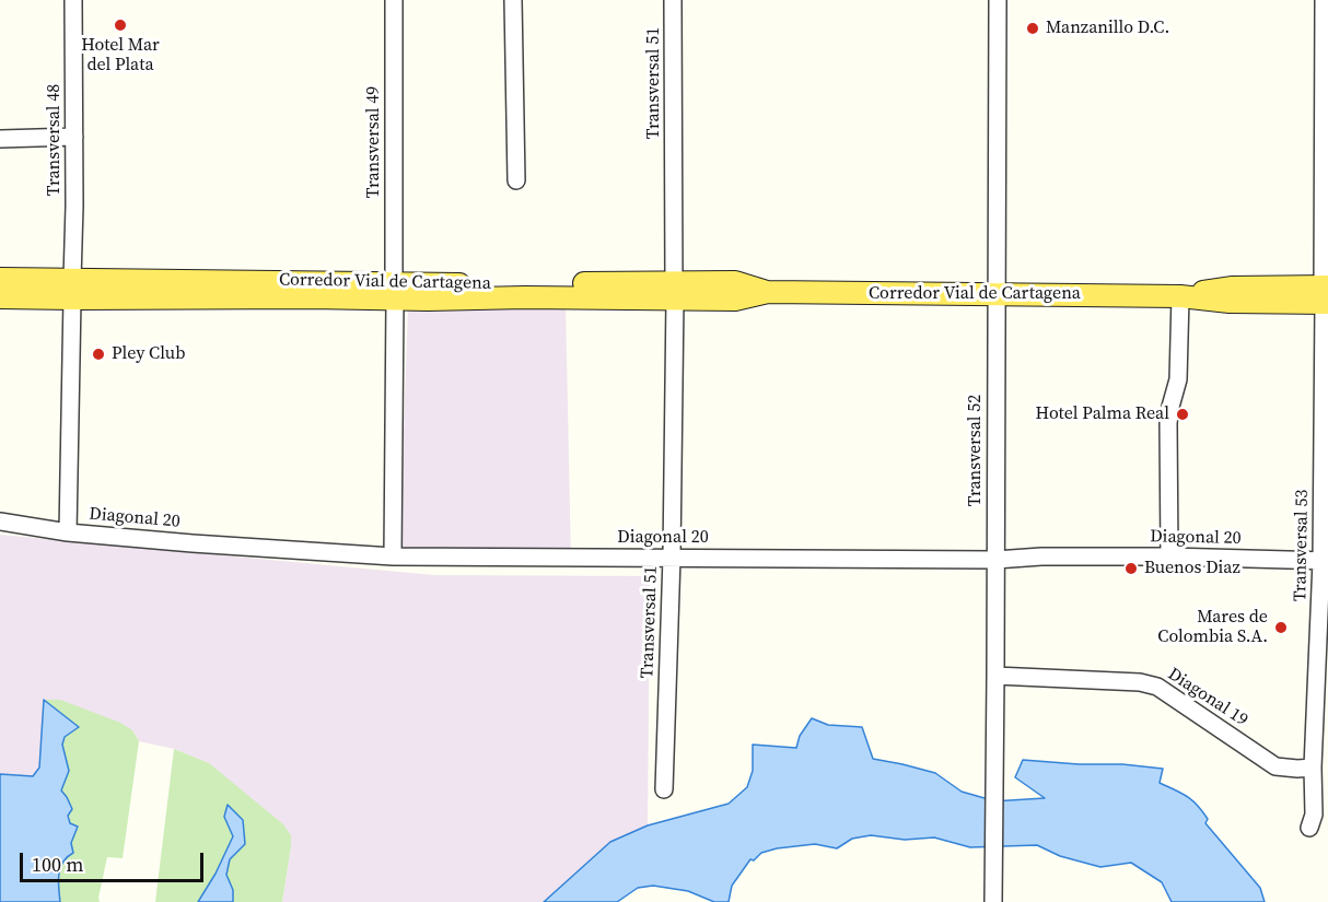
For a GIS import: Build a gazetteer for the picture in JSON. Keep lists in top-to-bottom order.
{
  "streets": {
    "main road": ["Corredor Vial de Cartagena"],
    "street": [
      "Transversal 51",
      "Transversal 48",
      "Transversal 49",
      "Transversal 52",
      "Diagonal 20",
      "Transversal 53",
      "Diagonal 19"
    ]
  },
  "crossings": [
    ["Transversal 51", "Corredor Vial de Cartagena"],
    ["Transversal 51", "Diagonal 20"],
    ["Transversal 48", "Corredor Vial de Cartagena"],
    ["Transversal 48", "Diagonal 20"],
    ["Transversal 49", "Corredor Vial de Cartagena"],
    ["Transversal 49", "Diagonal 20"],
    ["Corredor Vial de Cartagena", "Transversal 52"],
    ["Corredor Vial de Cartagena", "Transversal 53"],
    ["Transversal 52", "Diagonal 20"],
    ["Transversal 52", "Diagonal 19"],
    ["Diagonal 20", "Transversal 53"],
    ["Transversal 53", "Diagonal 19"]
  ],
  "places": [
    "Hotel Mar del Plata",
    "Manzanillo D.C.",
    "Pley Club",
    "Hotel Palma Real",
    "Buenos Diaz",
    "Mares de Colombia S.A."
  ],
  "scale_bar": "100 m"
}
